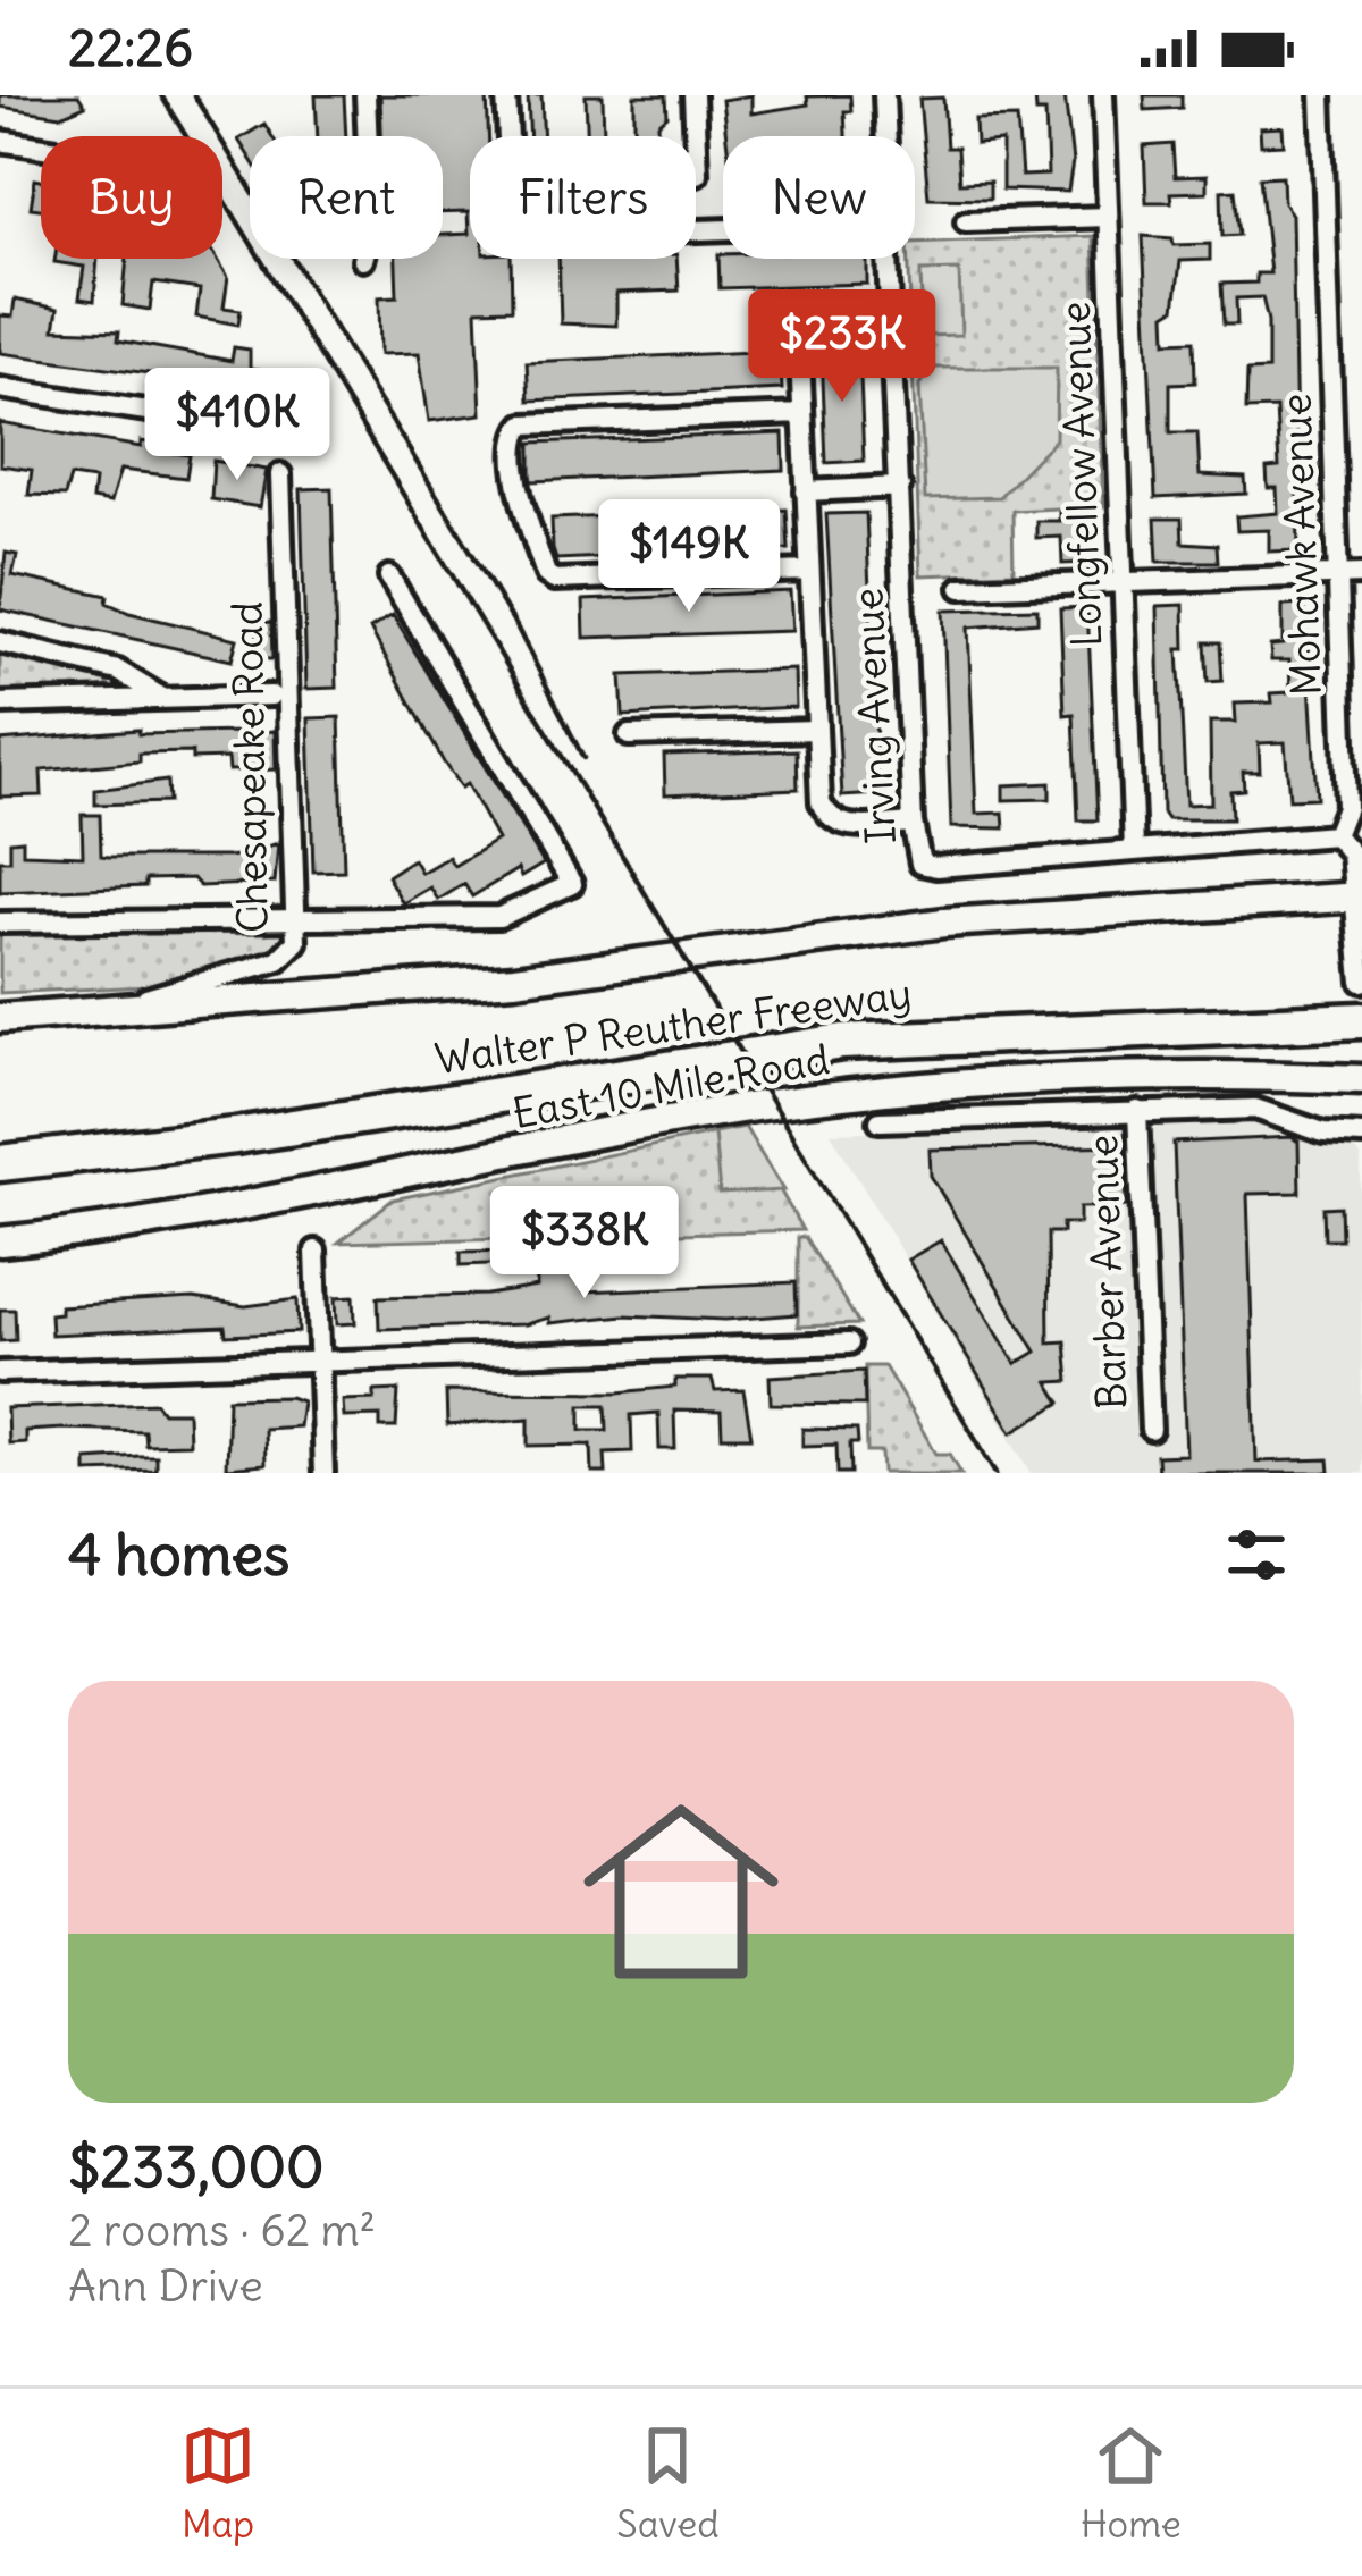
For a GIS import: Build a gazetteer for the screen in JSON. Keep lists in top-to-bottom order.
{
  "streets": {
    "highway": ["Walter P Reuther Freeway"],
    "main road": ["East 10 Mile Road"],
    "street": [
      "Longfellow Avenue",
      "Mohawk Avenue",
      "Irving Avenue",
      "Chesapeake Road",
      "Barber Avenue"
    ]
  },
  "crossings": [
    ["Longfellow Avenue", "Irving Avenue"],
    ["Mohawk Avenue", "Irving Avenue"]
  ],
  "page": {
    "status": "22:26",
    "chip": [
      "Buy",
      "Rent",
      "Filters",
      "New"
    ],
    "price": [
      "$233K",
      "$410K",
      "$149K",
      "$338K"
    ],
    "heading": "4 homes",
    "list": [
      {
        "name": "$233,000",
        "note": "2 rooms · 62 m² · Ann Drive"
      }
    ],
    "tabs": ["Map", "Saved", "Home"]
  }
}
